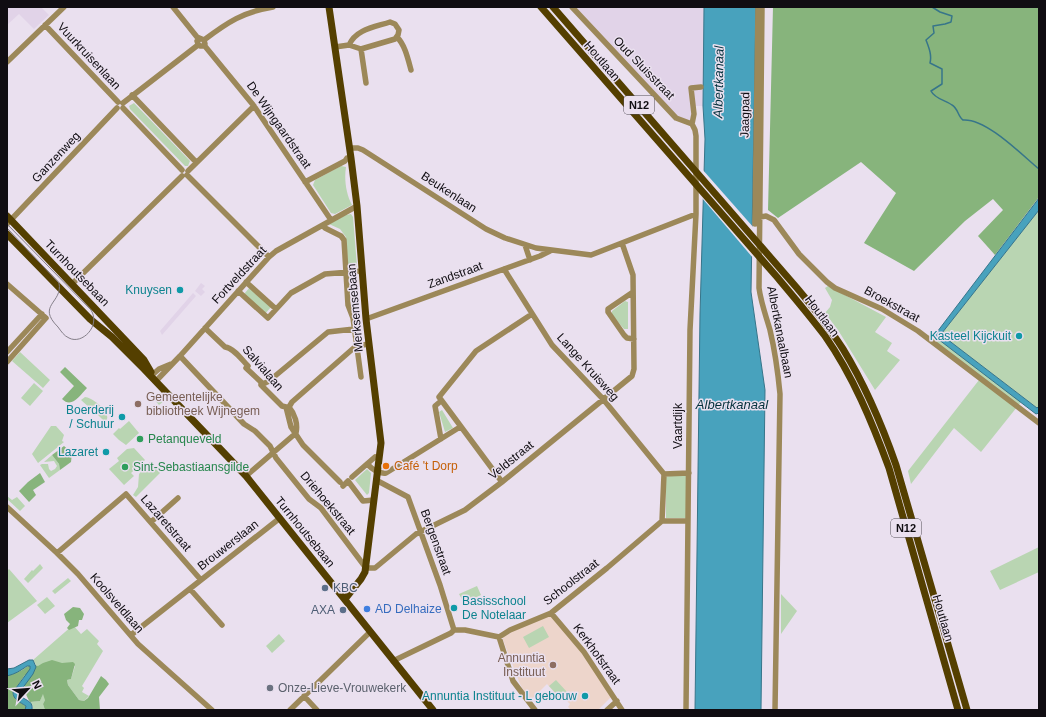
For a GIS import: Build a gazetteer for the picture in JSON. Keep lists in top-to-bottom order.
{
  "streets": {
    "main road": [
      "Houtlaan",
      "N12",
      "Turnhoutsebaan",
      "Merksemsebaan"
    ],
    "street": [
      "Vuurkruisenlaan",
      "Oud Sluisstraat",
      "Jaagpad",
      "De Wijngaardstraat",
      "Ganzenweg",
      "Beukenlaan",
      "Fortveldstraat",
      "Zandstraat",
      "Broekstraat",
      "Albertkanaalbaan",
      "Lange Kruisweg",
      "Salvialaan",
      "Vaartdijk",
      "Veldstraat",
      "Driehoekstraat",
      "Lazaretstraat",
      "Bergenstraat",
      "Brouwerslaan",
      "Schoolstraat",
      "Koolsveldlaan",
      "Kerkhofstraat"
    ]
  },
  "crossings": [
    ["Vuurkruisenlaan", "Ganzenweg"],
    ["Vuurkruisenlaan", "Fortveldstraat"],
    ["Oud Sluisstraat", "Vaartdijk"],
    ["De Wijngaardstraat", "Fortveldstraat"],
    ["Ganzenweg", "Turnhoutsebaan"],
    ["Beukenlaan", "Merksemsebaan"],
    ["Turnhoutsebaan", "Fortveldstraat"],
    ["Turnhoutsebaan", "Merksemsebaan"],
    ["Turnhoutsebaan", "Brouwerslaan"],
    ["Fortveldstraat", "Merksemsebaan"],
    ["Fortveldstraat", "Salvialaan"],
    ["Fortveldstraat", "Driehoekstraat"],
    ["Zandstraat", "Merksemsebaan"],
    ["Zandstraat", "Lange Kruisweg"],
    ["Broekstraat", "Albertkanaalbaan"],
    ["Merksemsebaan", "Veldstraat"],
    ["Merksemsebaan", "Driehoekstraat"],
    ["Merksemsebaan", "Bergenstraat"],
    ["Lange Kruisweg", "Veldstraat"],
    ["Veldstraat", "Driehoekstraat"],
    ["Veldstraat", "Bergenstraat"],
    ["Lazaretstraat", "Brouwerslaan"],
    ["Lazaretstraat", "Koolsveldlaan"],
    ["Brouwerslaan", "Koolsveldlaan"],
    ["Schoolstraat", "Kerkhofstraat"]
  ],
  "water": ["Albertkanaal"],
  "places": [
    "Knuysen",
    "Kasteel Kijckuit",
    "Gemeentelijke bibliotheek Wijnegem",
    "Boerderij / Schuur",
    "Petanqueveld",
    "Lazaret",
    "Café 't Dorp",
    "Sint-Sebastiaansgilde",
    "KBC",
    "Basisschool De Notelaar",
    "AD Delhaize",
    "AXA",
    "Annuntia Instituut",
    "Onze-Lieve-Vrouwekerk",
    "Annuntia Instituut - L gebouw"
  ],
  "north": "top right"
}
